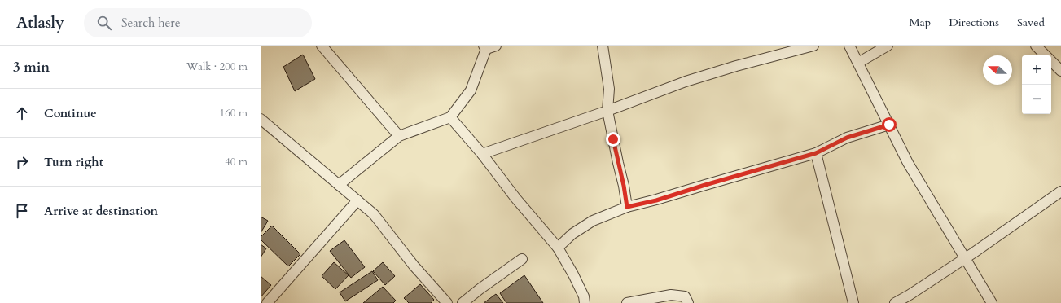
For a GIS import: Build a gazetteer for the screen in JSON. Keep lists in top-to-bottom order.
{
  "north": "left",
  "page": {
    "header": "Atlasly",
    "search": "Search here",
    "nav": ["Map", "Directions", "Saved"],
    "heading": ["3 min", "Walk · 200 m"],
    "map_buttons": ["+", "−"],
    "list": [
      ["Continue", "160 m"],
      ["Turn right", "40 m"],
      "Arrive at destination"
    ]
  }
}
